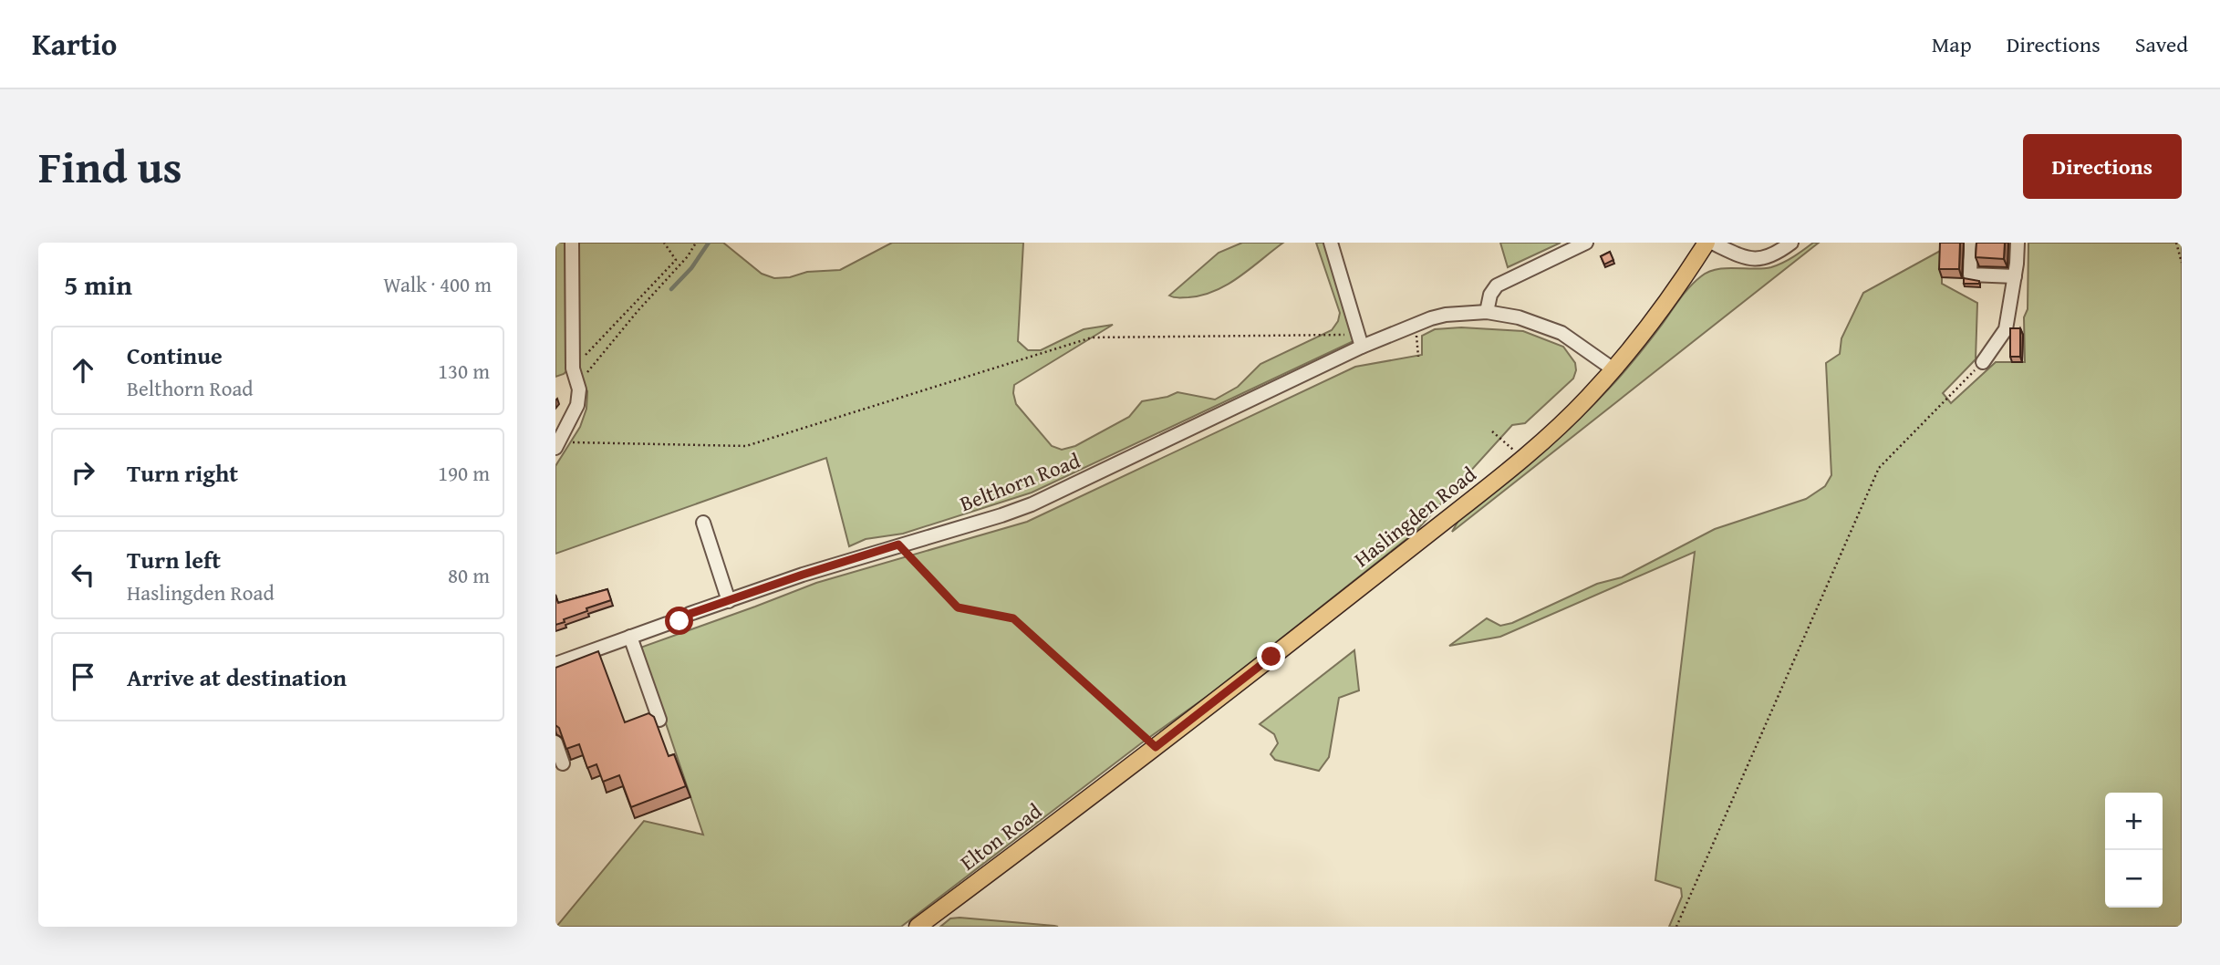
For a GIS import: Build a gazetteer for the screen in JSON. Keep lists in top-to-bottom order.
{
  "streets": {
    "main road": ["Haslingden Road", "Elton Road"],
    "street": ["Belthorn Road"]
  },
  "crossings": [
    ["Belthorn Road", "Haslingden Road"],
    ["Haslingden Road", "Elton Road"]
  ],
  "page": {
    "header": "Kartio",
    "nav": ["Map", "Directions", "Saved"],
    "title": "Find us",
    "buttons": "Directions",
    "heading": ["5 min", "Walk · 400 m"],
    "list": [
      ["Continue", "Belthorn Road", "130 m"],
      ["Turn right", "190 m"],
      ["Turn left", "Haslingden Road", "80 m"],
      "Arrive at destination"
    ],
    "map_buttons": ["+", "−"]
  }
}
